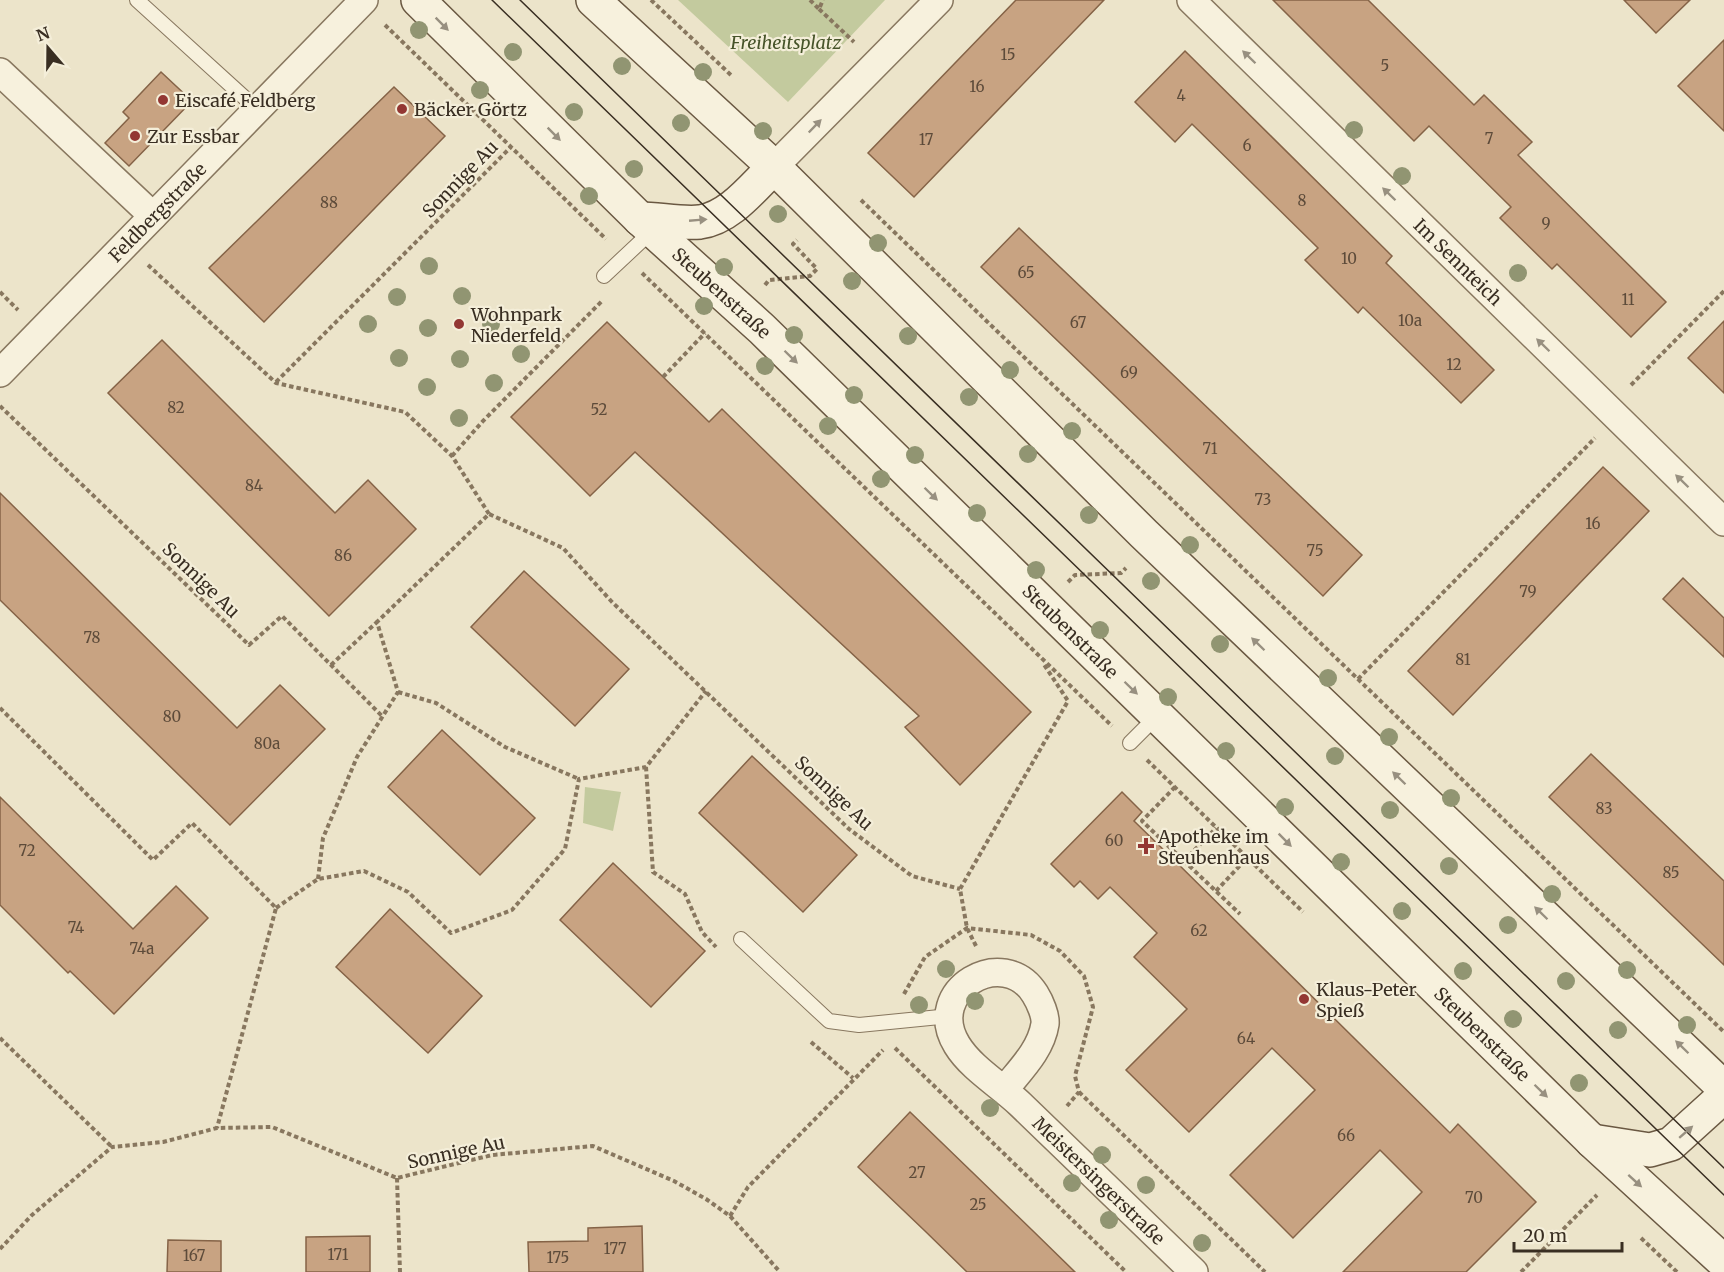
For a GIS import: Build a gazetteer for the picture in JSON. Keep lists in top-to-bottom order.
{
  "streets": {
    "street": [
      "Feldbergstraße",
      "Im Sennteich",
      "Steubenstraße",
      "Meistersingerstraße"
    ],
    "path": ["Sonnige Au"]
  },
  "one_way": ["Im Sennteich"],
  "parks": ["Freiheitsplatz"],
  "places": {
    "other": [
      "Eiscafé Feldberg",
      "Bäcker Görtz",
      "Zur Essbar",
      "Wohnpark Niederfeld",
      "Klaus-Peter Spieß"
    ],
    "health": ["Apotheke im Steubenhaus"]
  },
  "house_numbers": [
    "15",
    "5",
    "16",
    "4",
    "7",
    "17",
    "6",
    "8",
    "88",
    "9",
    "10",
    "65",
    "11",
    "10a",
    "67",
    "12",
    "69",
    "82",
    "52",
    "71",
    "84",
    "73",
    "16",
    "75",
    "86",
    "79",
    "78",
    "81",
    "80",
    "80a",
    "83",
    "60",
    "72",
    "85",
    "74",
    "62",
    "74a",
    "64",
    "66",
    "27",
    "70",
    "25",
    "177",
    "171",
    "167",
    "175"
  ],
  "scale_bar": "20 m",
  "north": "top"
}
